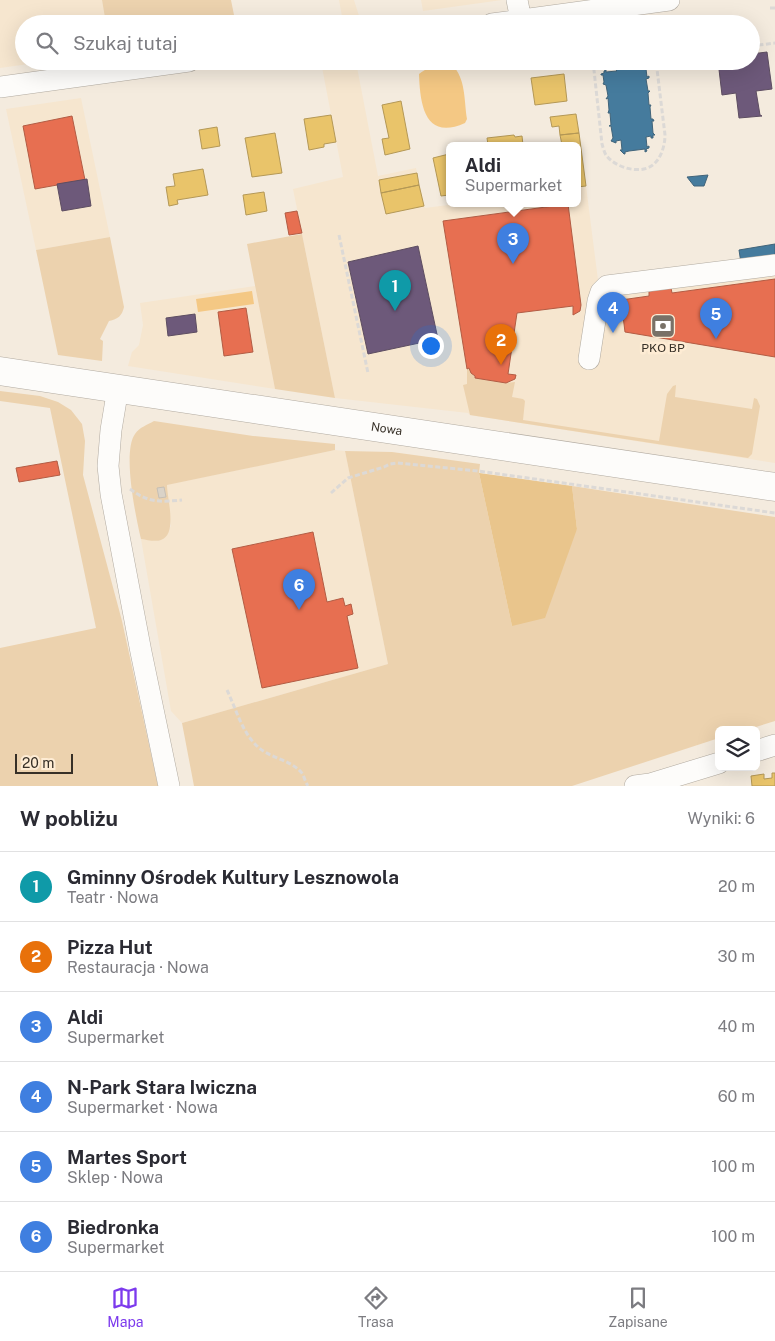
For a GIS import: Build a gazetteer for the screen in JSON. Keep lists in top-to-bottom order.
{
  "streets": {
    "main road": ["Nowa"]
  },
  "places": {
    "bank": ["PKO BP"]
  },
  "scale_bar": "20 m",
  "page": {
    "search": "Szukaj tutaj",
    "popup": ["Aldi", "Supermarket"],
    "pins": [
      "3",
      "1",
      "4",
      "5",
      "2",
      "6"
    ],
    "scale": "20 m",
    "heading": ["W pobliżu", "Wyniki: 6"],
    "list": [
      {
        "mark": "1",
        "name": "Gminny Ośrodek Kultury Lesznowola",
        "note": "Teatr · Nowa",
        "value": "20 m"
      },
      {
        "mark": "2",
        "name": "Pizza Hut",
        "note": "Restauracja · Nowa",
        "value": "30 m"
      },
      {
        "mark": "3",
        "name": "Aldi",
        "note": "Supermarket",
        "value": "40 m"
      },
      {
        "mark": "4",
        "name": "N-Park Stara Iwiczna",
        "note": "Supermarket · Nowa",
        "value": "60 m"
      },
      {
        "mark": "5",
        "name": "Martes Sport",
        "note": "Sklep · Nowa",
        "value": "100 m"
      },
      {
        "mark": "6",
        "name": "Biedronka",
        "note": "Supermarket",
        "value": "100 m"
      }
    ],
    "nav": ["Mapa", "Trasa", "Zapisane"]
  }
}
